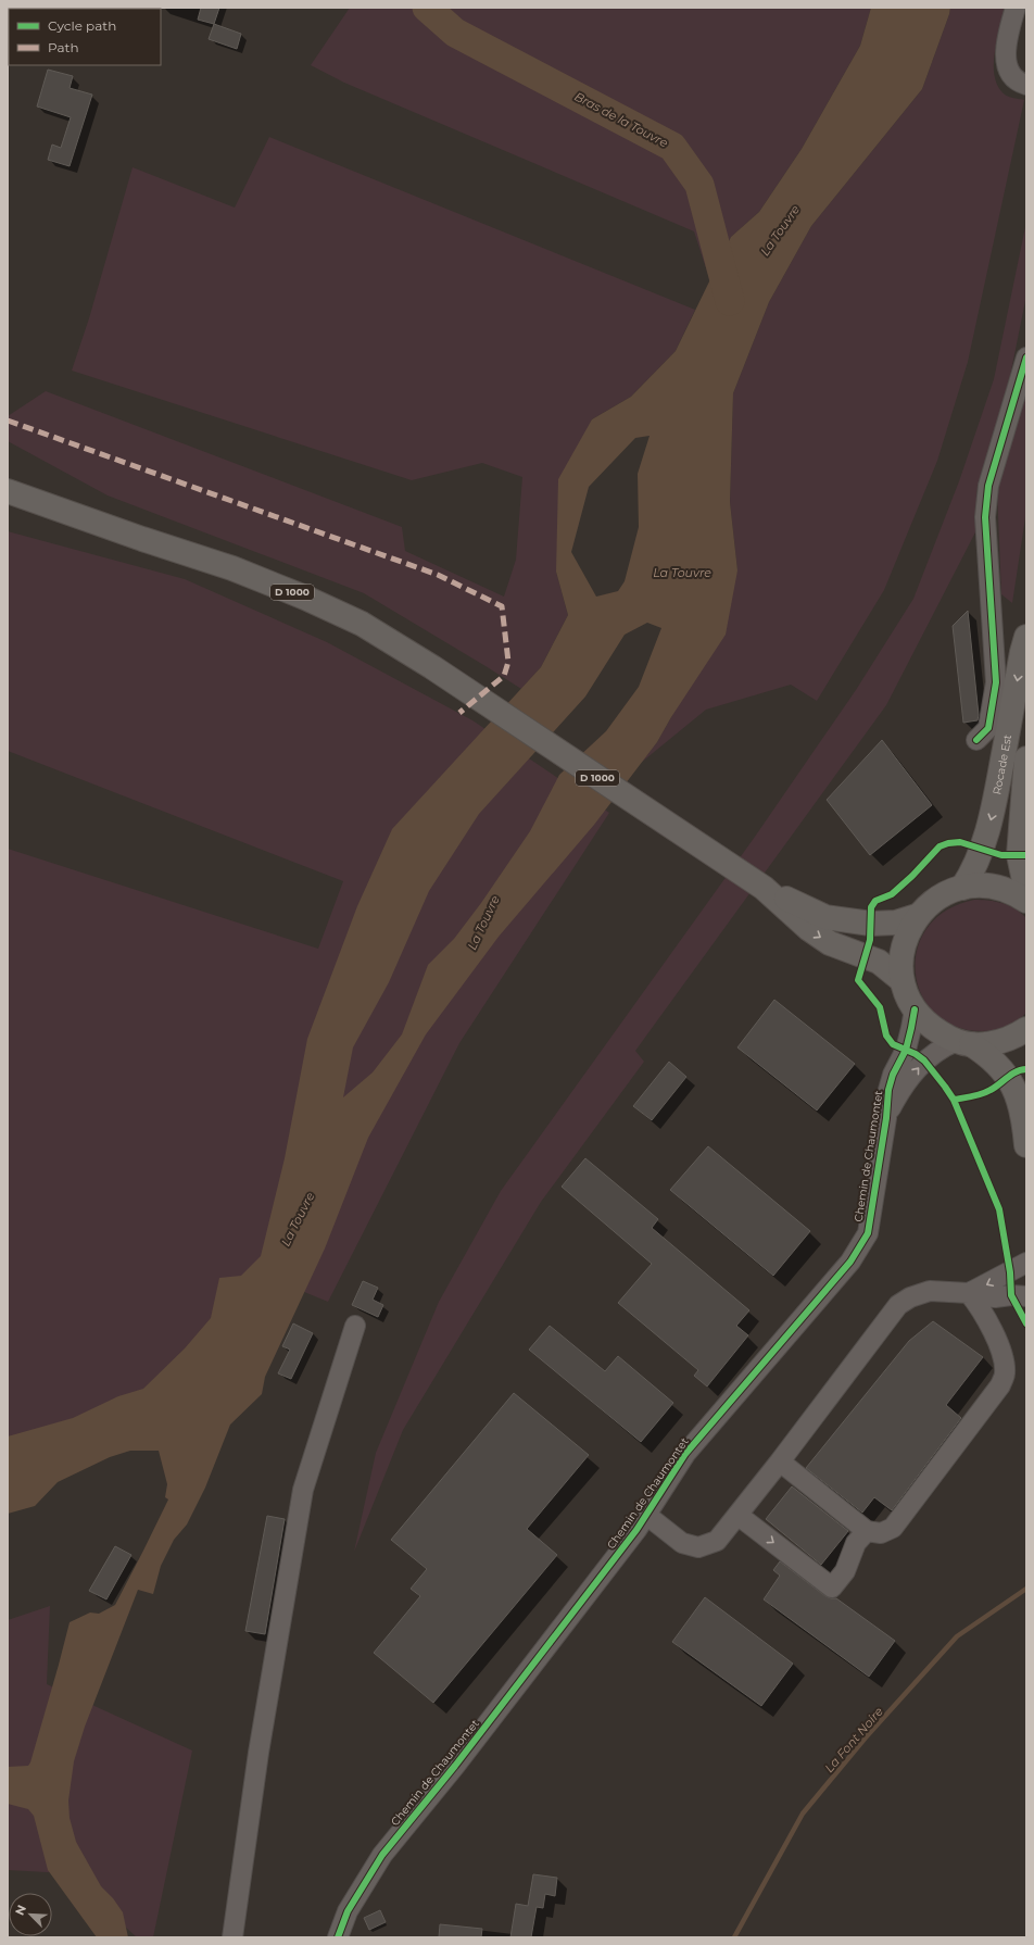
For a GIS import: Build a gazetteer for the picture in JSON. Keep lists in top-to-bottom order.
{
  "streets": {
    "main road": ["D 1000", "Rocade Est"],
    "street": ["Chemin de Chaumontet"]
  },
  "water": ["Bras de la Touvre", "La Touvre", "La Font Noire"],
  "legend": ["Cycle path", "Path"],
  "north": "top left"
}
